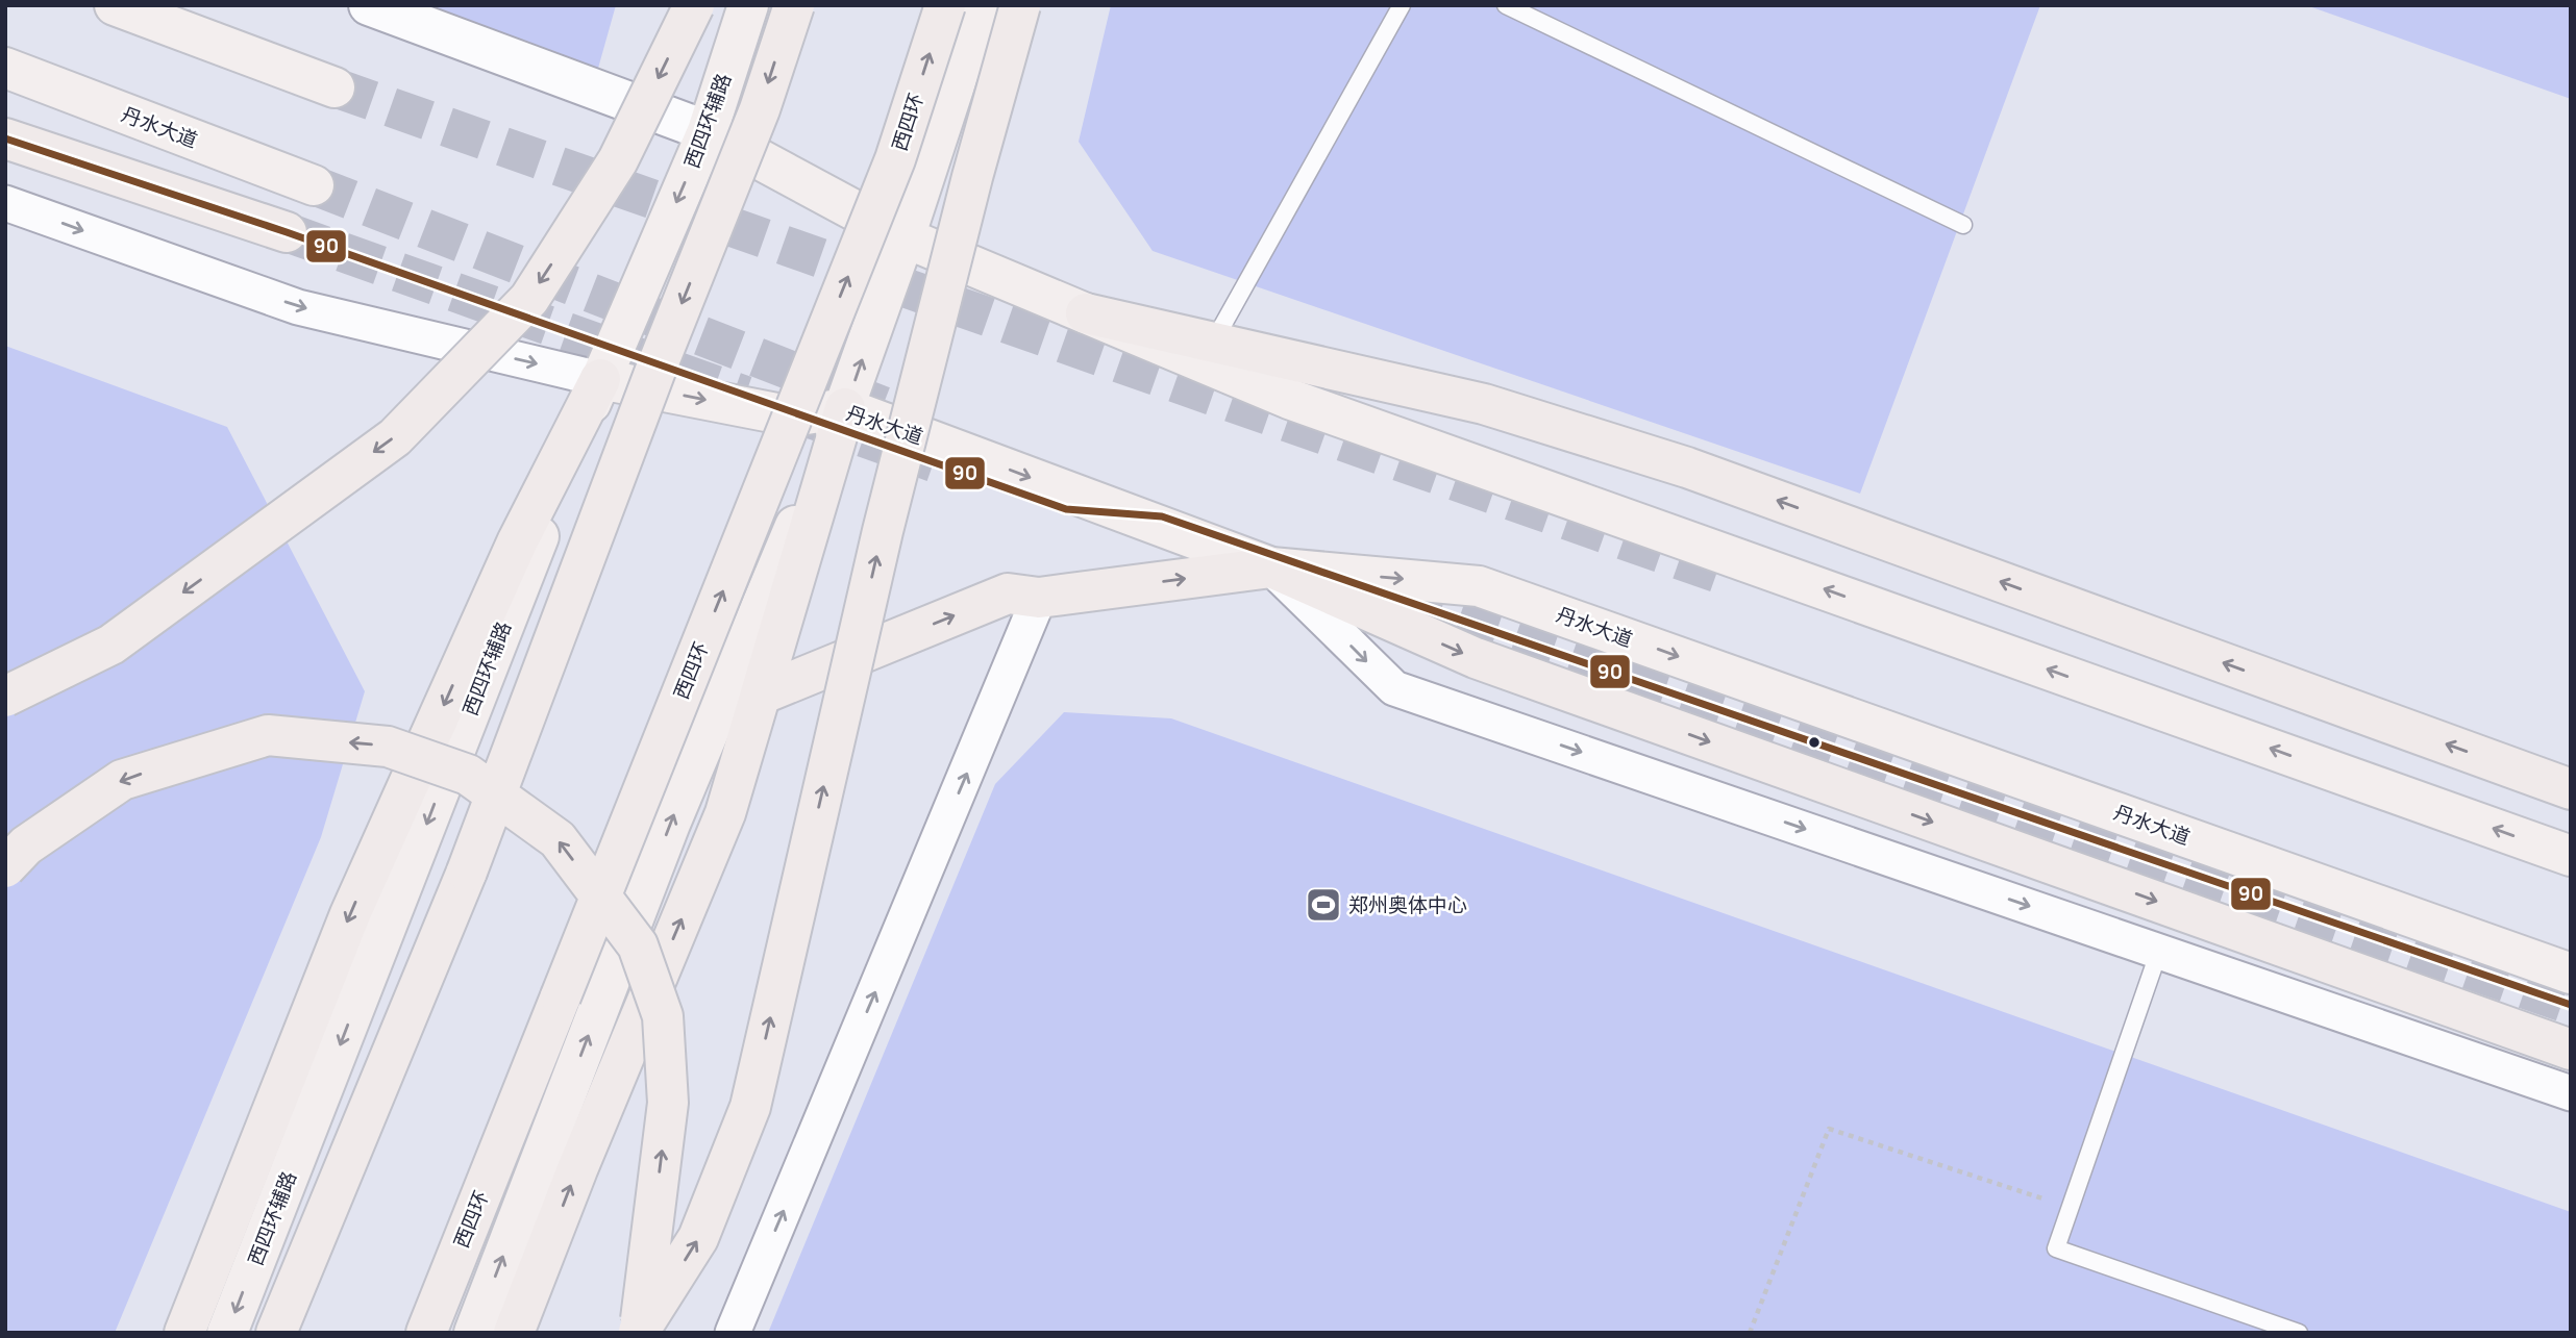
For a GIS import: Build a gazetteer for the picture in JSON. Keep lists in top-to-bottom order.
{
  "streets": {
    "highway": ["西四环"],
    "main road": ["西四环辅路", "丹水大道"]
  },
  "crossings": [
    ["西四环辅路", "丹水大道"],
    ["西四环", "丹水大道"]
  ],
  "places": {
    "sports": ["郑州奥体中心"]
  },
  "lines": ["transit line 90"]
}
